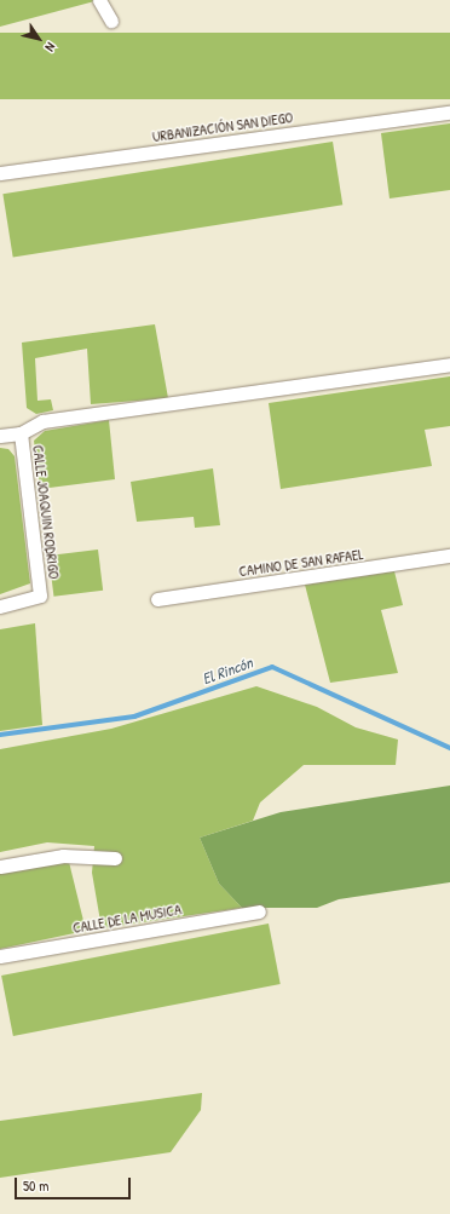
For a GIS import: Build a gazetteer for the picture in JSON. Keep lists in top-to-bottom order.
{
  "streets": {
    "street": [
      "URBANIZACIÓN SAN DIEGO",
      "CALLE JOAQUIN RODRIGO",
      "CAMINO DE SAN RAFAEL",
      "CALLE DE LA MUSICA"
    ]
  },
  "water": ["El Rincón"],
  "scale_bar": "50 m",
  "north": "bottom right"
}
